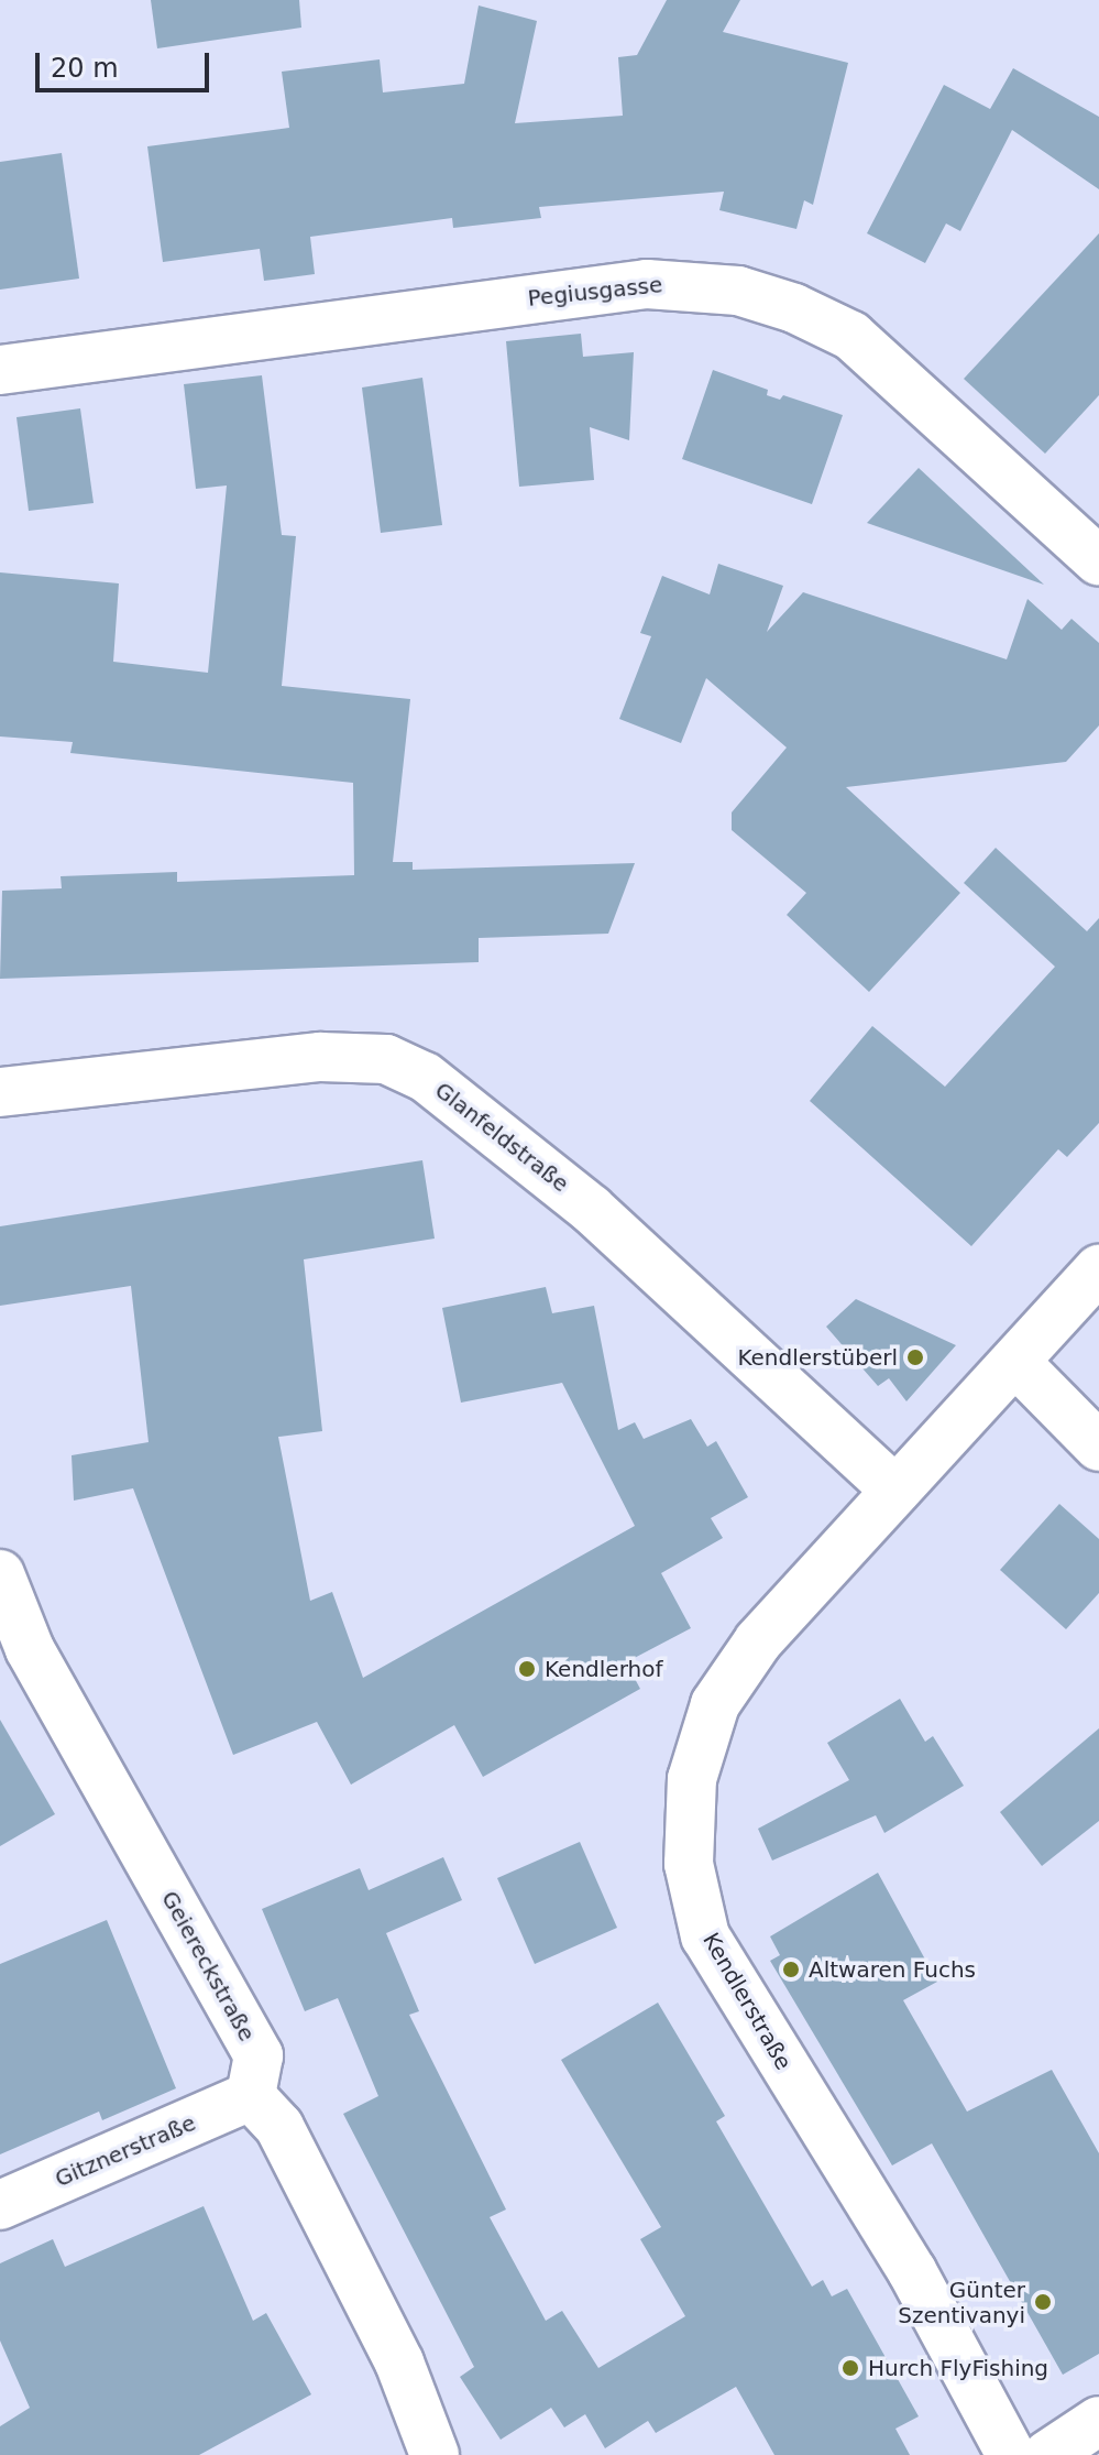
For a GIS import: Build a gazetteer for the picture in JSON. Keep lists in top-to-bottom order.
{
  "streets": {
    "street": [
      "Pegiusgasse",
      "Glanfeldstraße",
      "Geiereckstraße",
      "Kendlerstraße",
      "Gitznerstraße"
    ]
  },
  "crossings": [
    ["Glanfeldstraße", "Kendlerstraße"],
    ["Geiereckstraße", "Gitznerstraße"]
  ],
  "places": [
    "Kendlerstüberl",
    "Kendlerhof",
    "Altwaren Fuchs",
    "Günter Szentivanyi",
    "Hurch FlyFishing"
  ],
  "scale_bar": "20 m"
}
